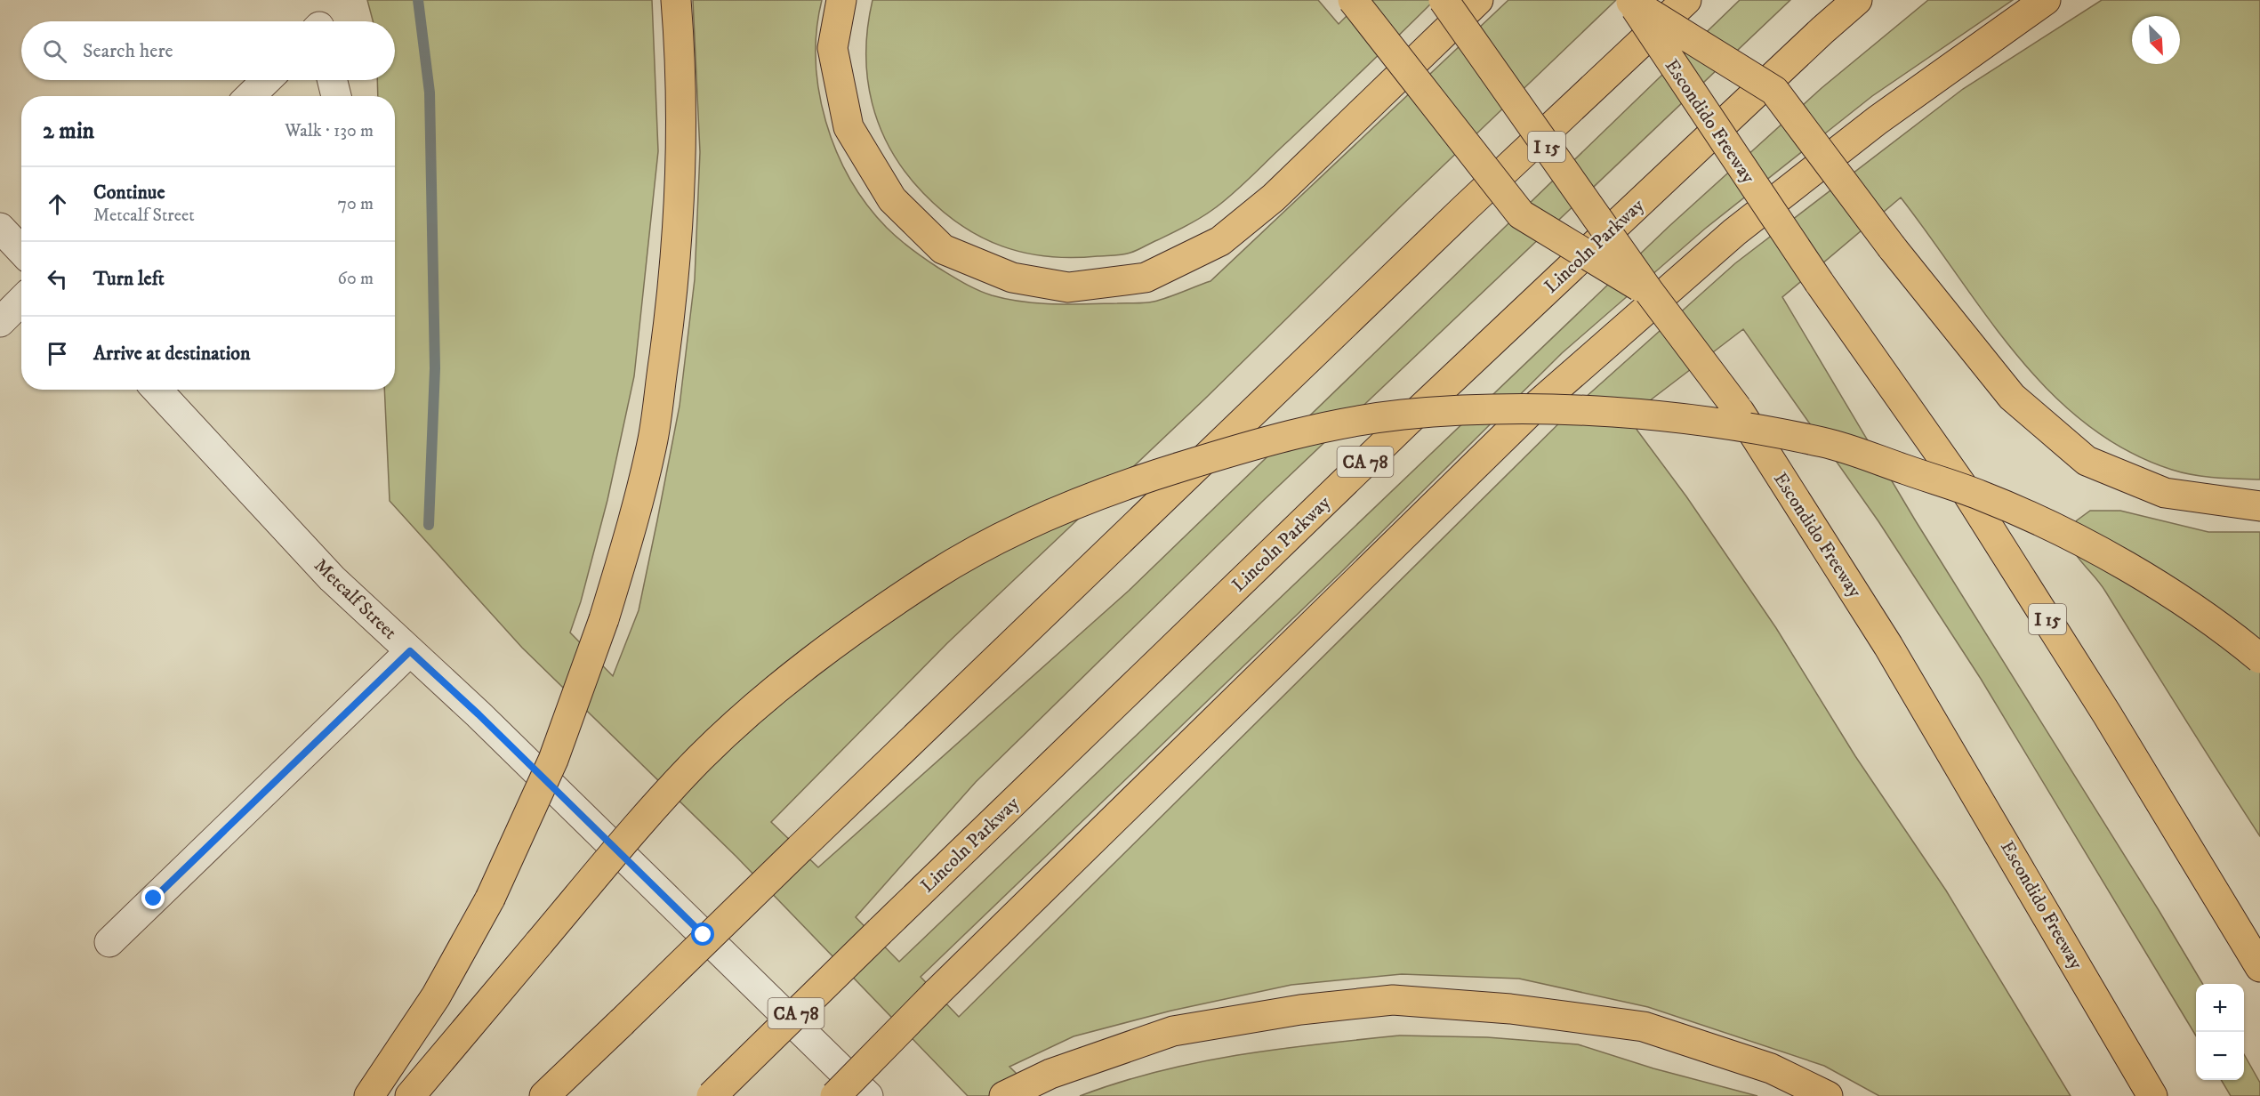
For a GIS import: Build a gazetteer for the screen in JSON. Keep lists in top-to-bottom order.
{
  "streets": {
    "highway": [
      "Escondido Freeway",
      "I 15",
      "Lincoln Parkway",
      "CA 78"
    ],
    "street": ["Metcalf Street"]
  },
  "north": "bottom right",
  "page": {
    "search": "Search here",
    "heading": ["2 min", "Walk · 130 m"],
    "list": [
      ["Continue", "Metcalf Street", "70 m"],
      ["Turn left", "60 m"],
      "Arrive at destination"
    ],
    "map_buttons": ["+", "−"]
  }
}
